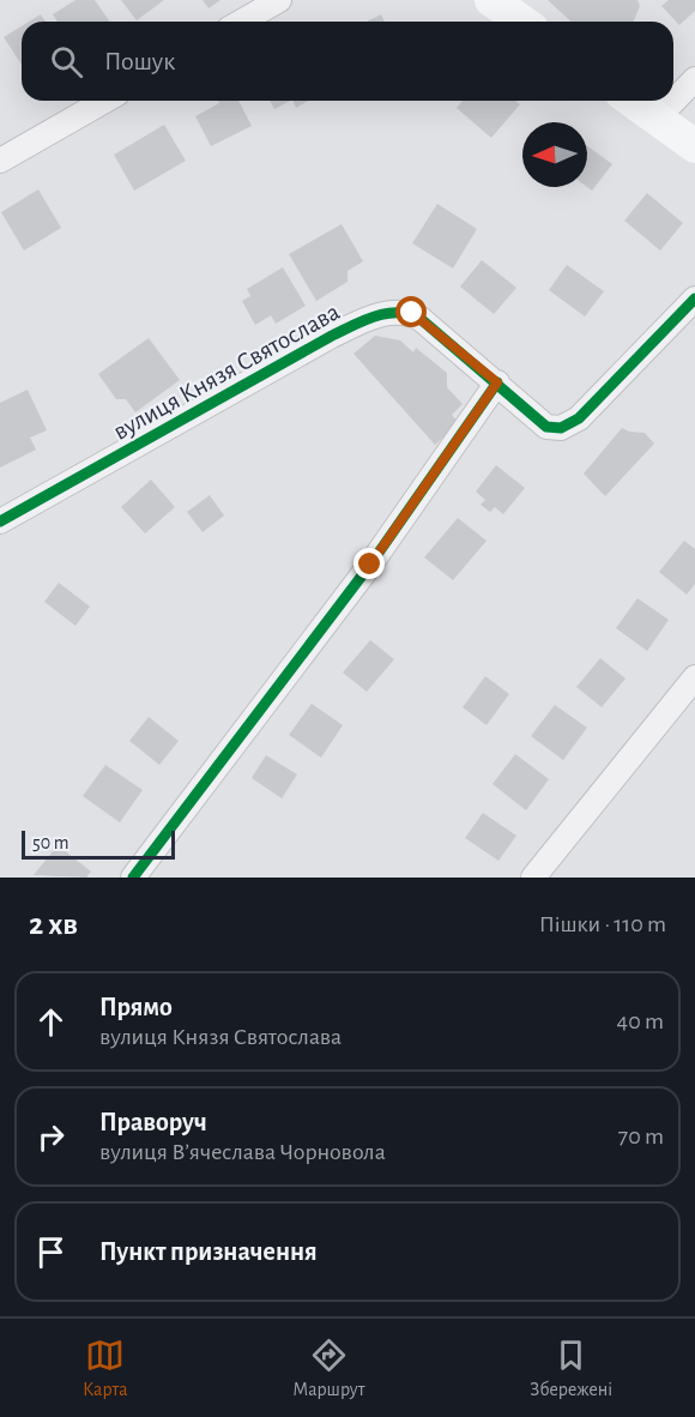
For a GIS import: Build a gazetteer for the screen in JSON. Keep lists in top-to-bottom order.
{
  "streets": {
    "street": ["вулиця Князя Святослава"]
  },
  "scale_bar": "50 m",
  "north": "left",
  "page": {
    "search": "Пошук",
    "scale": "50 m",
    "heading": ["2 хв", "Пішки · 110 m"],
    "list": [
      ["Прямо", "вулиця Князя Святослава", "40 m"],
      ["Праворуч", "вулиця Вʼячеслава Чорновола", "70 m"],
      "Пункт призначення"
    ],
    "nav": ["Карта", "Маршрут", "Збережені"]
  }
}
